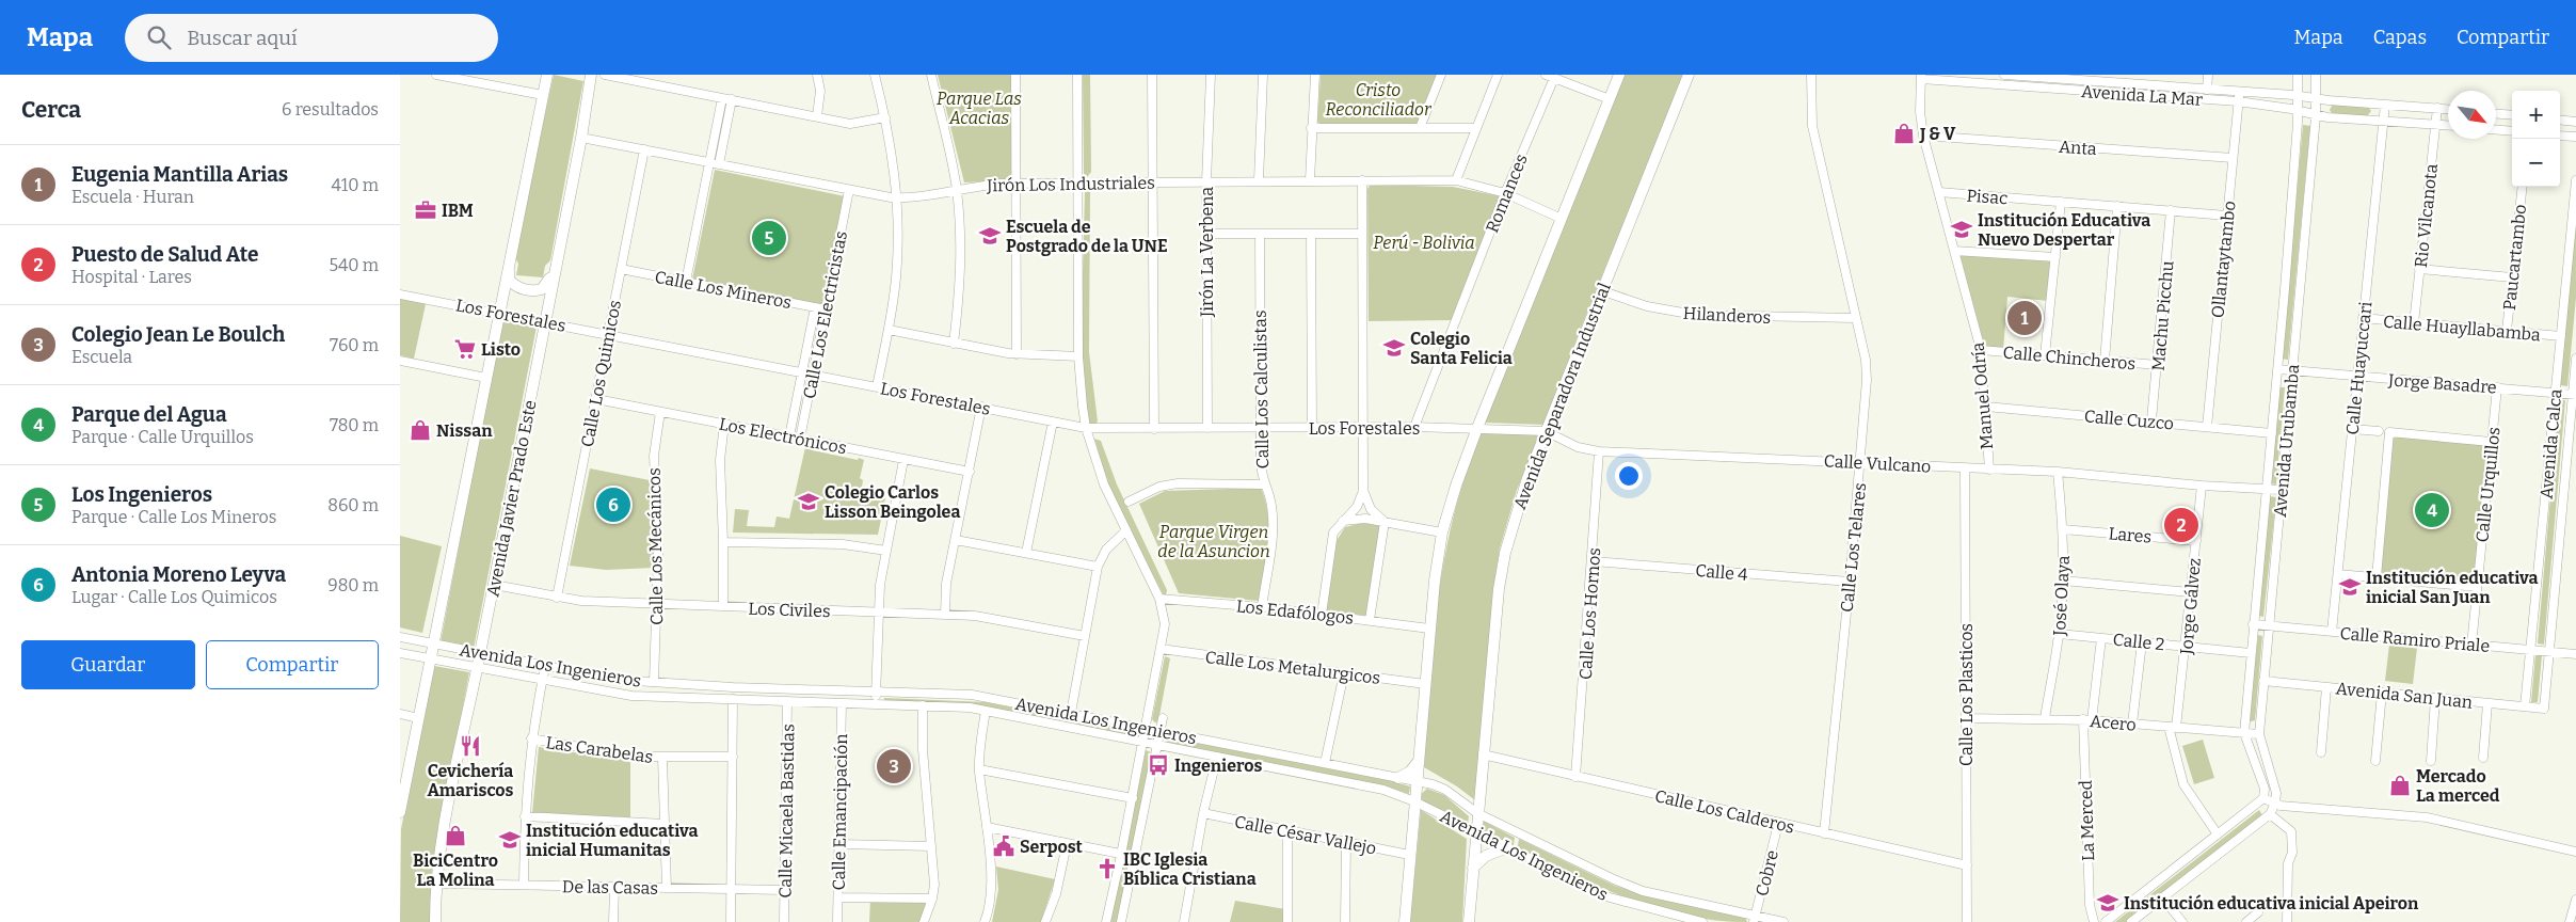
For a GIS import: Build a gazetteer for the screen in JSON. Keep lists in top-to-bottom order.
{
  "streets": {
    "main road": ["Avenida Separadora Industrial", "Avenida Javier Prado Este"],
    "street": [
      "Avenida La Mar",
      "Anta",
      "Jirón Los Industriales",
      "Romances",
      "Pisac",
      "Rio Vilcanota",
      "Jirón La Verbena",
      "Paucartambo",
      "Ollantaytambo",
      "Calle Los Mineros",
      "Los Forestales",
      "Calle Los Electricistas",
      "Hilanderos",
      "Machu Picchu",
      "Calle Huayllabamba",
      "Calle Chincheros",
      "Calle Huayuccari",
      "Calle Los Quimicos",
      "Jorge Basadre",
      "Calle Los Calculistas",
      "Manuel Odría",
      "Calle Cuzco",
      "Los Electrónicos",
      "Avenida Urubamba",
      "Avenida Calca",
      "Calle Vulcano",
      "Calle Urquillos",
      "Lares",
      "Calle Los Mecánicos",
      "Calle Los Telares",
      "Calle 4",
      "José Olaya",
      "Jorge Gálvez",
      "Los Civiles",
      "Los Edafólogos",
      "Calle Los Hornos",
      "Calle Ramiro Priale",
      "Calle 2",
      "Avenida Los Ingenieros",
      "Calle Los Metalurgicos",
      "Calle Los Plasticos",
      "Avenida San Juan",
      "Acero",
      "Las Carabelas",
      "Calle Micaela Bastidas",
      "Calle Los Calderos",
      "Calle Emancipación",
      "La Merced",
      "Calle César Vallejo",
      "Cobre",
      "De las Casas"
    ]
  },
  "crossings": [
    ["Avenida La Mar", "Rio Vilcanota"],
    ["Avenida La Mar", "Ollantaytambo"],
    ["Avenida La Mar", "Calle Huayuccari"],
    ["Avenida La Mar", "Manuel Odría"],
    ["Avenida La Mar", "Avenida Urubamba"],
    ["Anta", "Ollantaytambo"],
    ["Anta", "Manuel Odría"],
    ["Jirón Los Industriales", "Romances"],
    ["Jirón Los Industriales", "Jirón La Verbena"],
    ["Jirón Los Industriales", "Calle Los Electricistas"],
    ["Jirón Los Industriales", "Calle Los Quimicos"],
    ["Jirón Los Industriales", "Avenida Javier Prado Este"],
    ["Romances", "Los Forestales"],
    ["Pisac", "Ollantaytambo"],
    ["Pisac", "Machu Picchu"],
    ["Pisac", "Manuel Odría"],
    ["Rio Vilcanota", "Calle Huayllabamba"],
    ["Jirón La Verbena", "Los Forestales"],
    ["Paucartambo", "Calle Huayllabamba"],
    ["Ollantaytambo", "Calle Cuzco"],
    ["Calle Los Mineros", "Calle Los Electricistas"],
    ["Calle Los Mineros", "Calle Los Quimicos"],
    ["Los Forestales", "Calle Los Electricistas"],
    ["Los Forestales", "Calle Los Quimicos"],
    ["Los Forestales", "Calle Los Calculistas"],
    ["Los Forestales", "Calle Vulcano"],
    ["Los Forestales", "Avenida Javier Prado Este"],
    ["Calle Los Electricistas", "Los Electrónicos"],
    ["Hilanderos", "Avenida Separadora Industrial"],
    ["Hilanderos", "Calle Los Telares"],
    ["Machu Picchu", "Calle Chincheros"],
    ["Machu Picchu", "Calle Cuzco"],
    ["Calle Huayllabamba", "Calle Huayuccari"],
    ["Calle Huayllabamba", "Avenida Calca"],
    ["Calle Chincheros", "Manuel Odría"],
    ["Calle Huayuccari", "Jorge Basadre"],
    ["Calle Huayuccari", "Calle Ramiro Priale"],
    ["Calle Los Quimicos", "Los Electrónicos"],
    ["Calle Los Quimicos", "Los Civiles"],
    ["Jorge Basadre", "Avenida Urubamba"],
    ["Jorge Basadre", "Avenida Calca"],
    ["Jorge Basadre", "Calle Urquillos"],
    ["Calle Los Calculistas", "Los Edafólogos"],
    ["Avenida Separadora Industrial", "Calle Vulcano"],
    ["Avenida Separadora Industrial", "Avenida Los Ingenieros"],
    ["Avenida Separadora Industrial", "Calle Los Calderos"],
    ["Manuel Odría", "Calle Cuzco"],
    ["Manuel Odría", "Calle Vulcano"],
    ["Calle Cuzco", "Avenida Urubamba"],
    ["Los Electrónicos", "Calle Los Mecánicos"],
    ["Avenida Urubamba", "Calle Vulcano"],
    ["Avenida Urubamba", "Calle Ramiro Priale"],
    ["Avenida Urubamba", "Calle 2"],
    ["Avenida Urubamba", "Avenida San Juan"],
    ["Avenida Urubamba", "Acero"],
    ["Avenida Calca", "Calle Ramiro Priale"],
    ["Avenida Calca", "Avenida San Juan"],
    ["Calle Vulcano", "Calle Los Telares"],
    ["Calle Vulcano", "José Olaya"],
    ["Calle Vulcano", "Jorge Gálvez"],
    ["Calle Vulcano", "Calle Los Hornos"],
    ["Calle Vulcano", "Calle Los Plasticos"],
    ["Calle Urquillos", "Calle Ramiro Priale"],
    ["Avenida Javier Prado Este", "Los Civiles"],
    ["Avenida Javier Prado Este", "Avenida Los Ingenieros"],
    ["Avenida Javier Prado Este", "De las Casas"],
    ["Lares", "José Olaya"],
    ["Lares", "Jorge Gálvez"],
    ["Calle Los Mecánicos", "Los Civiles"],
    ["Calle Los Mecánicos", "Avenida Los Ingenieros"],
    ["Calle Los Telares", "Calle 4"],
    ["Calle Los Telares", "Calle Los Calderos"],
    ["Calle 4", "Calle Los Hornos"],
    ["José Olaya", "Calle 2"],
    ["José Olaya", "Acero"],
    ["Jorge Gálvez", "Calle 2"],
    ["Jorge Gálvez", "Acero"],
    ["Calle Los Hornos", "Calle Los Calderos"],
    ["Calle 2", "La Merced"],
    ["Avenida Los Ingenieros", "Calle Micaela Bastidas"],
    ["Avenida Los Ingenieros", "Calle Emancipación"],
    ["Avenida Los Ingenieros", "Cobre"],
    ["Calle Los Plasticos", "Acero"],
    ["Calle Los Plasticos", "Calle Los Calderos"],
    ["Acero", "La Merced"],
    ["Calle Micaela Bastidas", "De las Casas"],
    ["Calle Los Calderos", "Cobre"]
  ],
  "parks": [
    "Cristo Reconciliador",
    "Parque Las Acacias",
    "Perú - Bolivia",
    "Parque Virgen de la Asuncion"
  ],
  "places": {
    "shop": [
      "J & V",
      "Nissan",
      "Mercado La merced",
      "BiciCentro La Molina"
    ],
    "office": ["IBM"],
    "school or university": [
      "Institución Educativa Nuevo Despertar",
      "Escuela de Postgrado de la UNE",
      "Colegio Santa Felicia",
      "Colegio Carlos Lisson Beingolea",
      "Institución educativa inicial San Juan",
      "Institución educativa inicial Humanitas",
      "Institución educativa inicial Apeiron"
    ],
    "supermarket": ["Listo"],
    "restaurant": ["Cevichería Amariscos"],
    "bus stop": ["Ingenieros"],
    "public building": ["Serpost"],
    "church": ["IBC Iglesia Bíblica Cristiana"]
  },
  "north": "bottom right",
  "page": {
    "header": "Mapa",
    "search": "Buscar aquí",
    "nav": ["Mapa", "Capas", "Compartir"],
    "heading": ["Cerca", "6 resultados"],
    "map_buttons": ["+", "−"],
    "list": [
      {
        "mark": "1",
        "name": "Eugenia Mantilla Arias",
        "note": "Escuela · Huran",
        "value": "410 m"
      },
      {
        "mark": "2",
        "name": "Puesto de Salud Ate",
        "note": "Hospital · Lares",
        "value": "540 m"
      },
      {
        "mark": "3",
        "name": "Colegio Jean Le Boulch",
        "note": "Escuela",
        "value": "760 m"
      },
      {
        "mark": "4",
        "name": "Parque del Agua",
        "note": "Parque · Calle Urquillos",
        "value": "780 m"
      },
      {
        "mark": "5",
        "name": "Los Ingenieros",
        "note": "Parque · Calle Los Mineros",
        "value": "860 m"
      },
      {
        "mark": "6",
        "name": "Antonia Moreno Leyva",
        "note": "Lugar · Calle Los Quimicos",
        "value": "980 m"
      }
    ],
    "pins": [
      "5",
      "1",
      "6",
      "4",
      "2",
      "3"
    ],
    "buttons": ["Guardar", "Compartir"]
  }
}
